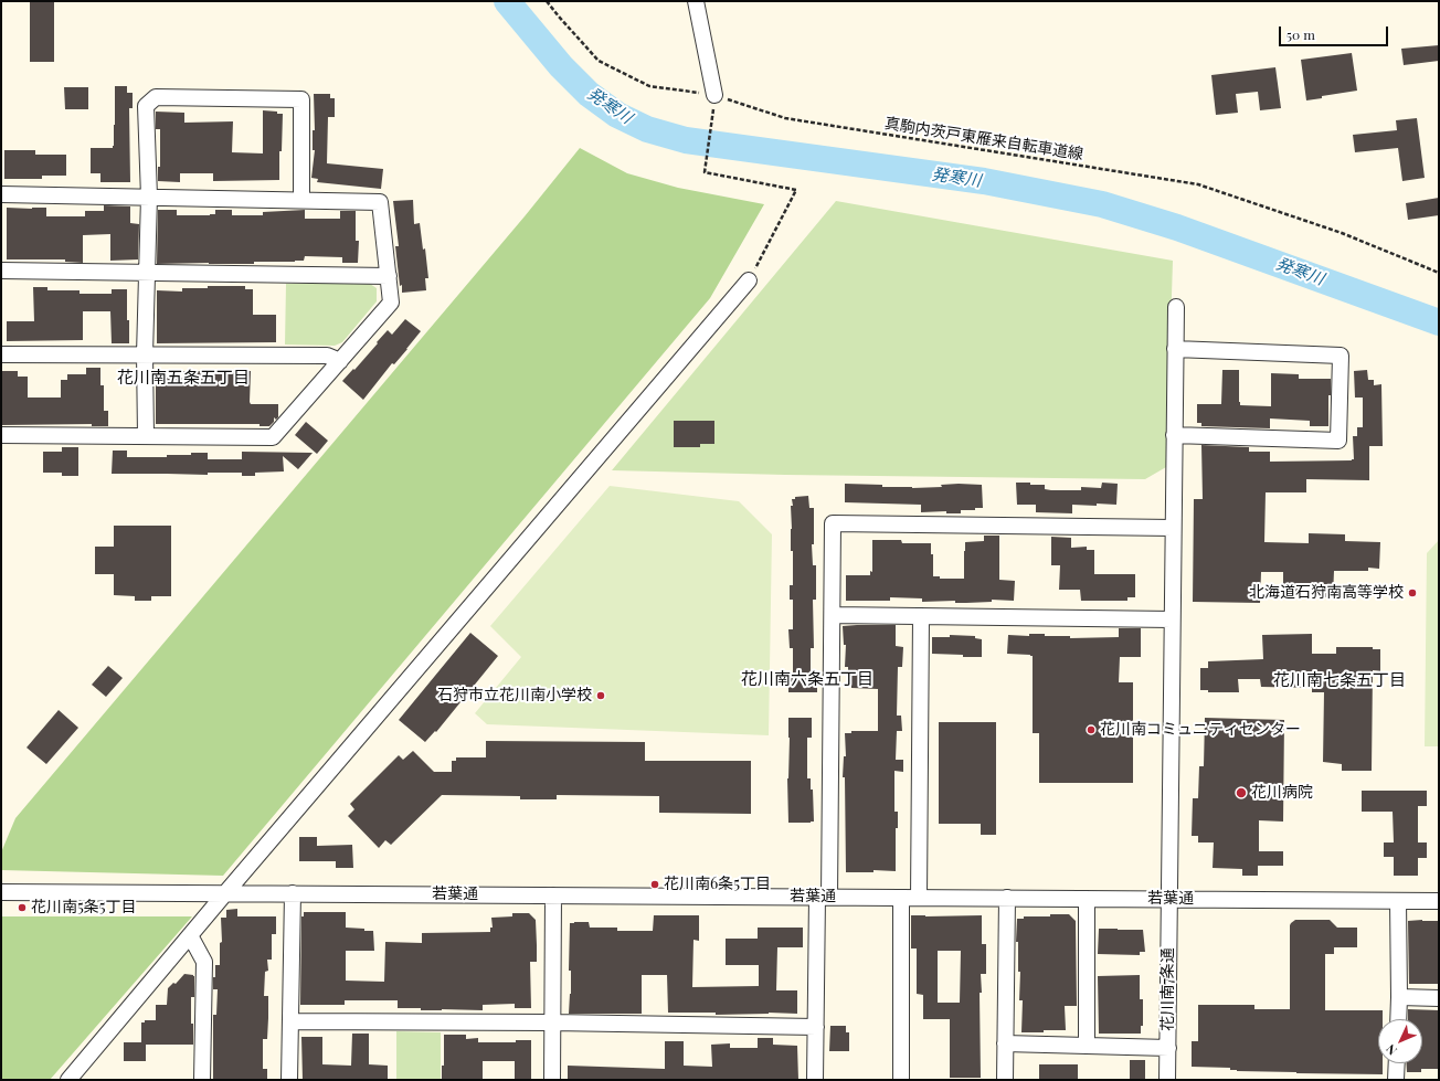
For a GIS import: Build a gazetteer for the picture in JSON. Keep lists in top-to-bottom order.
{
  "streets": {
    "street": ["若葉通", "花川南7条通"],
    "path": ["真駒内茨戸東雁来自転車道線"]
  },
  "crossings": [
    ["若葉通", "花川南7条通"]
  ],
  "districts": ["花川南五条五丁目", "花川南六条五丁目", "花川南七条五丁目"],
  "water": ["発寒川"],
  "places": [
    "北海道石狩南高等学校",
    "石狩市立花川南小学校",
    "花川南コミュニティセンター",
    "花川病院",
    "花川南6条5丁目",
    "花川南5条5丁目"
  ],
  "scale_bar": "50 m",
  "north": "bottom left"
}
